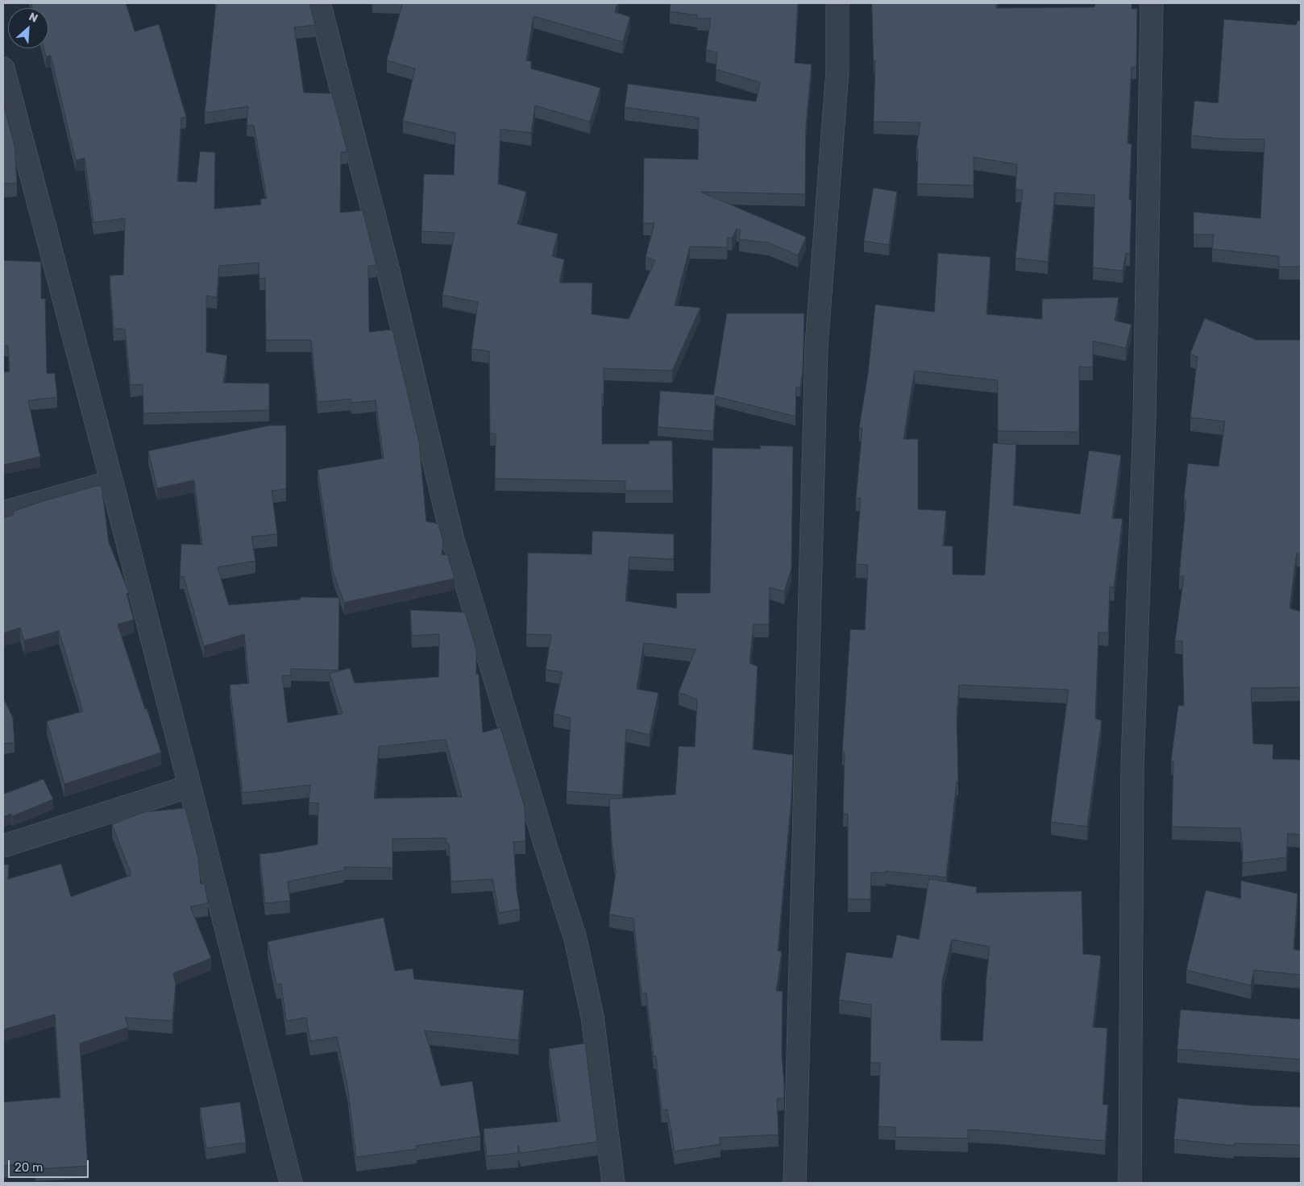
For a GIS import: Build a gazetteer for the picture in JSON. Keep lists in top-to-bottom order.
{
  "scale_bar": "20 m",
  "north": "top right"
}
